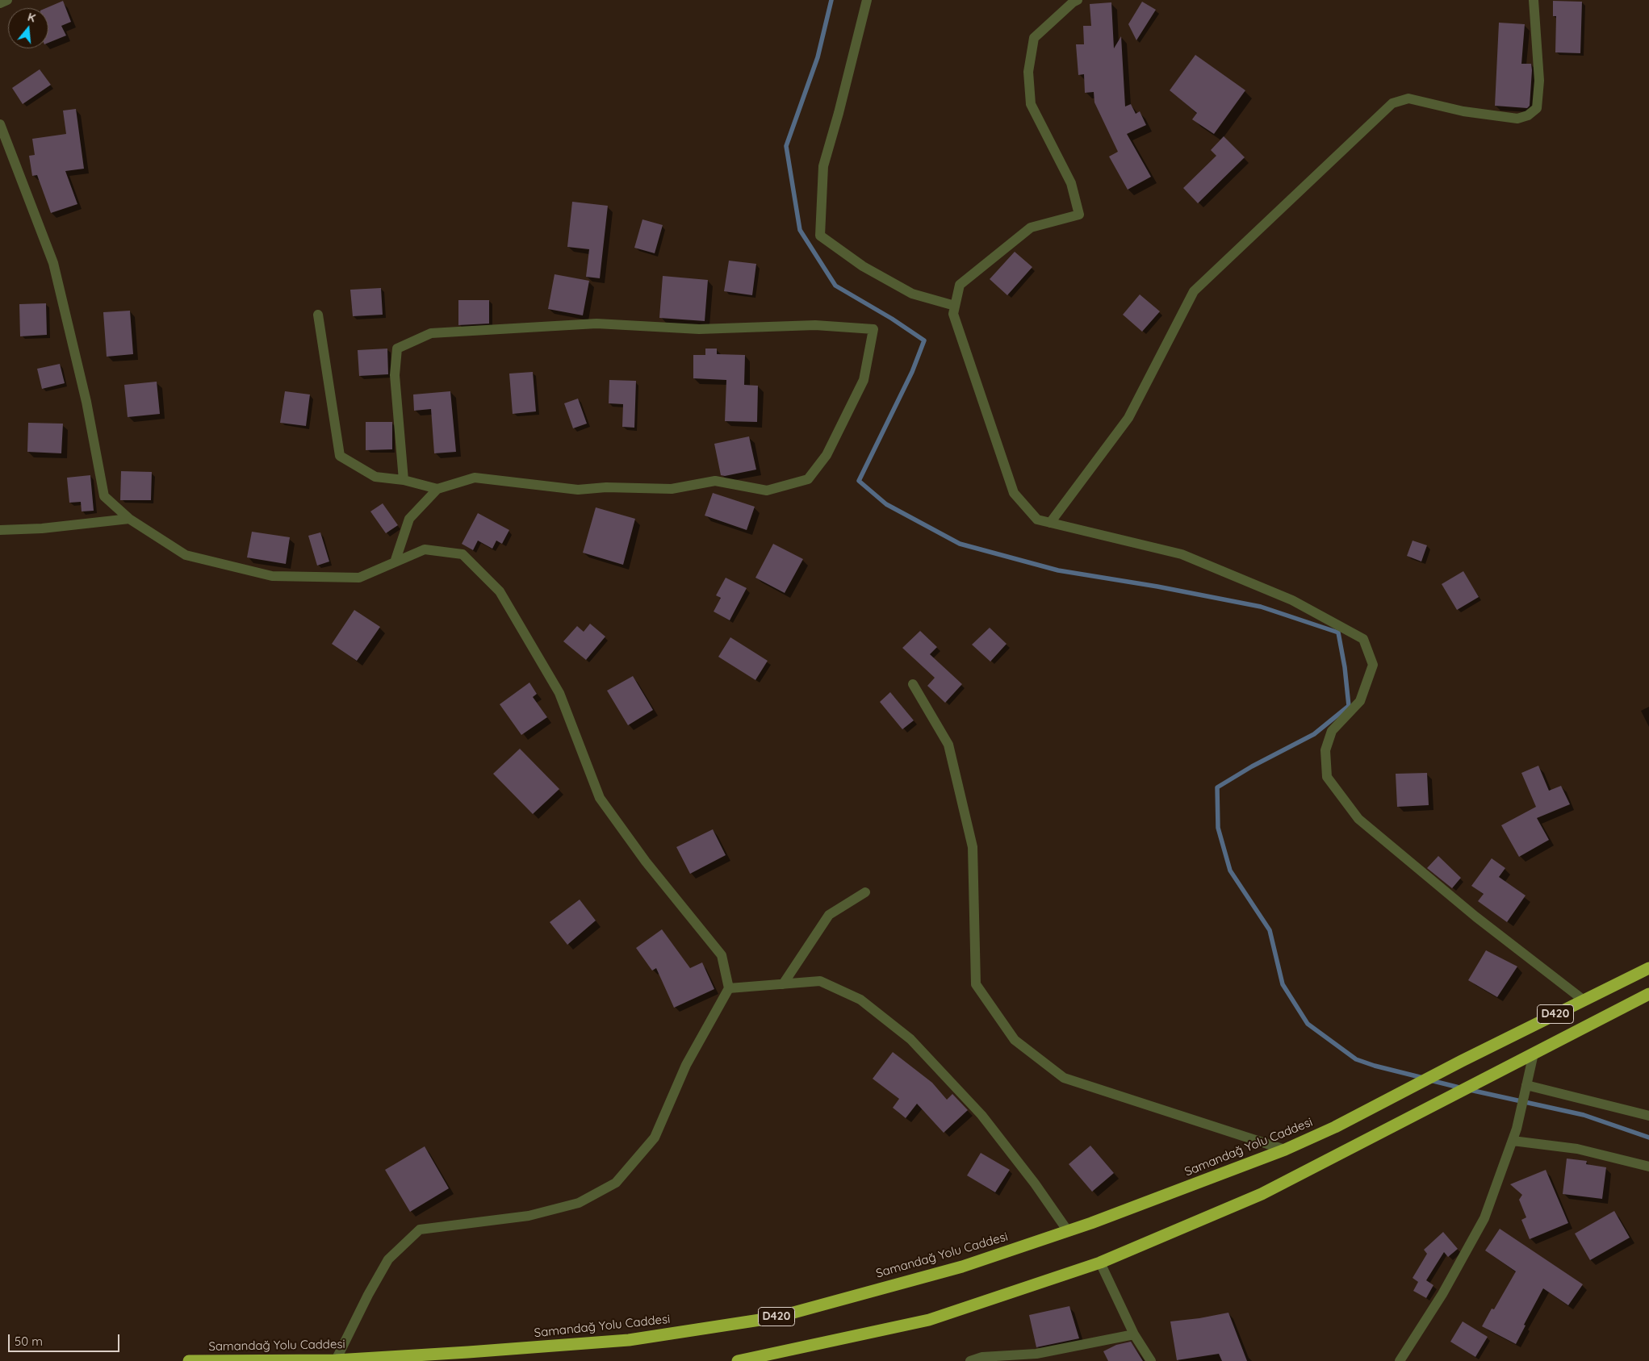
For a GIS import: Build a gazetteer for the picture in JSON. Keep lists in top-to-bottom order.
{
  "streets": {
    "highway": ["D420", "Samandağ Yolu Caddesi"]
  },
  "scale_bar": "50 m",
  "north": "top"
}
